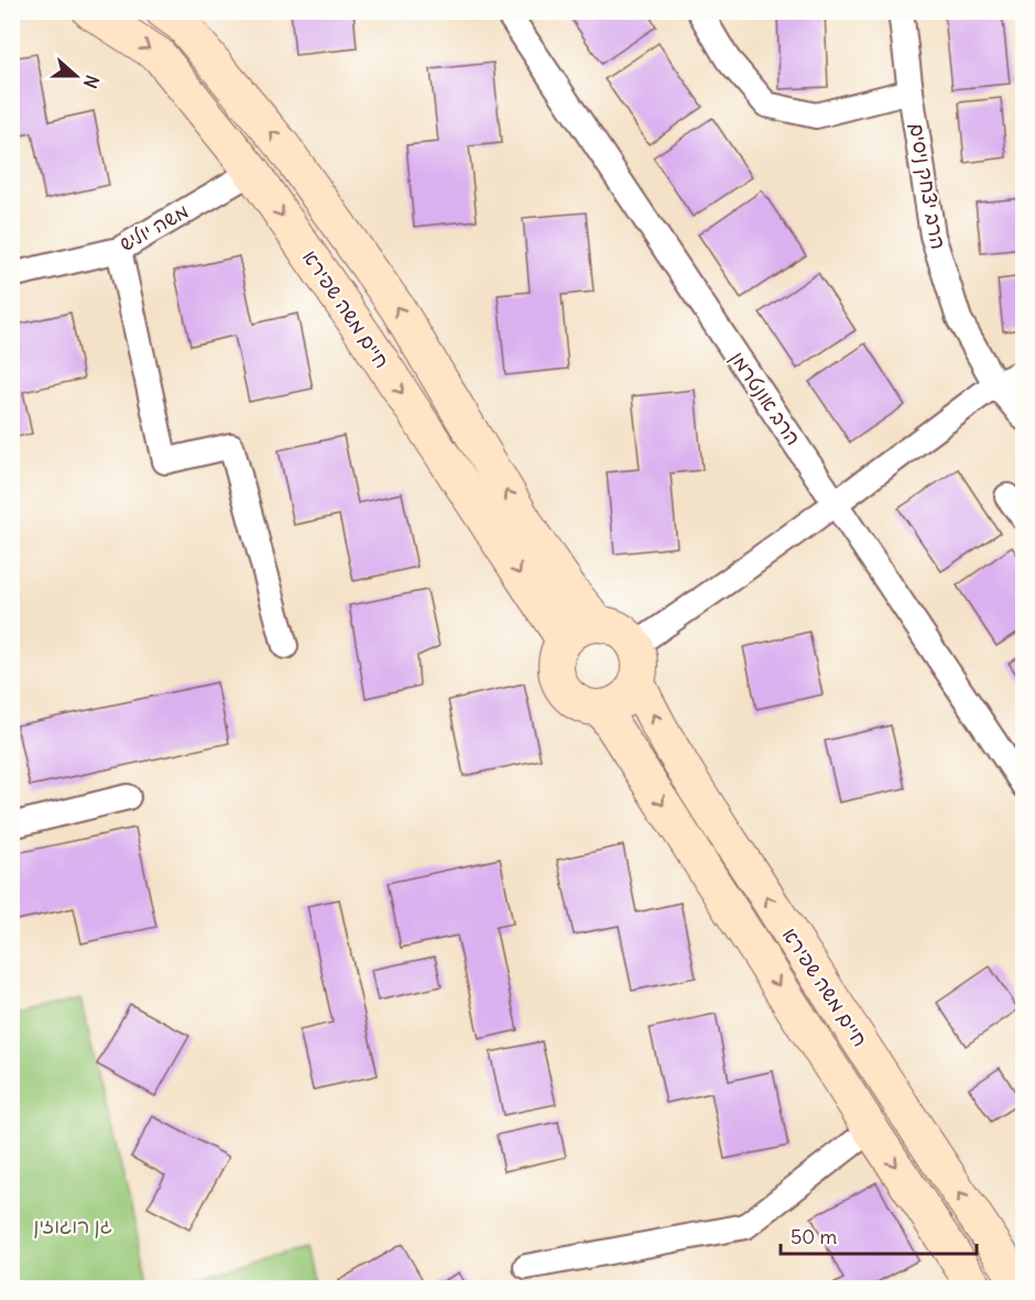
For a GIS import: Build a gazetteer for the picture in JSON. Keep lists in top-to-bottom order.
{
  "streets": {
    "street": [
      "הרב יצחק ניסים",
      "משה יוליש",
      "חיים משה שפירא",
      "הרב אונטרמן"
    ]
  },
  "crossings": [
    ["משה יוליש", "חיים משה שפירא"]
  ],
  "parks": ["גן רוגוזין"],
  "scale_bar": "50 m",
  "north": "right"
}
